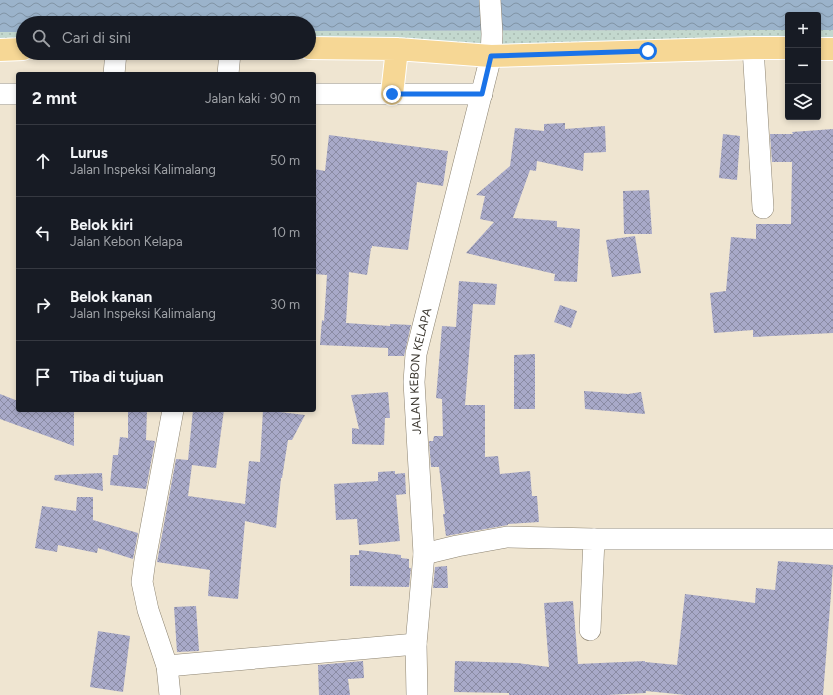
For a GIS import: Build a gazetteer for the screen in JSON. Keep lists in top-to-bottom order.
{
  "streets": {
    "street": ["JALAN KEBON KELAPA"]
  },
  "page": {
    "map_buttons": ["+", "−"],
    "search": "Cari di sini",
    "heading": ["2 mnt", "Jalan kaki · 90 m"],
    "list": [
      ["Lurus", "Jalan Inspeksi Kalimalang", "50 m"],
      ["Belok kiri", "Jalan Kebon Kelapa", "10 m"],
      ["Belok kanan", "Jalan Inspeksi Kalimalang", "30 m"],
      "Tiba di tujuan"
    ]
  }
}
